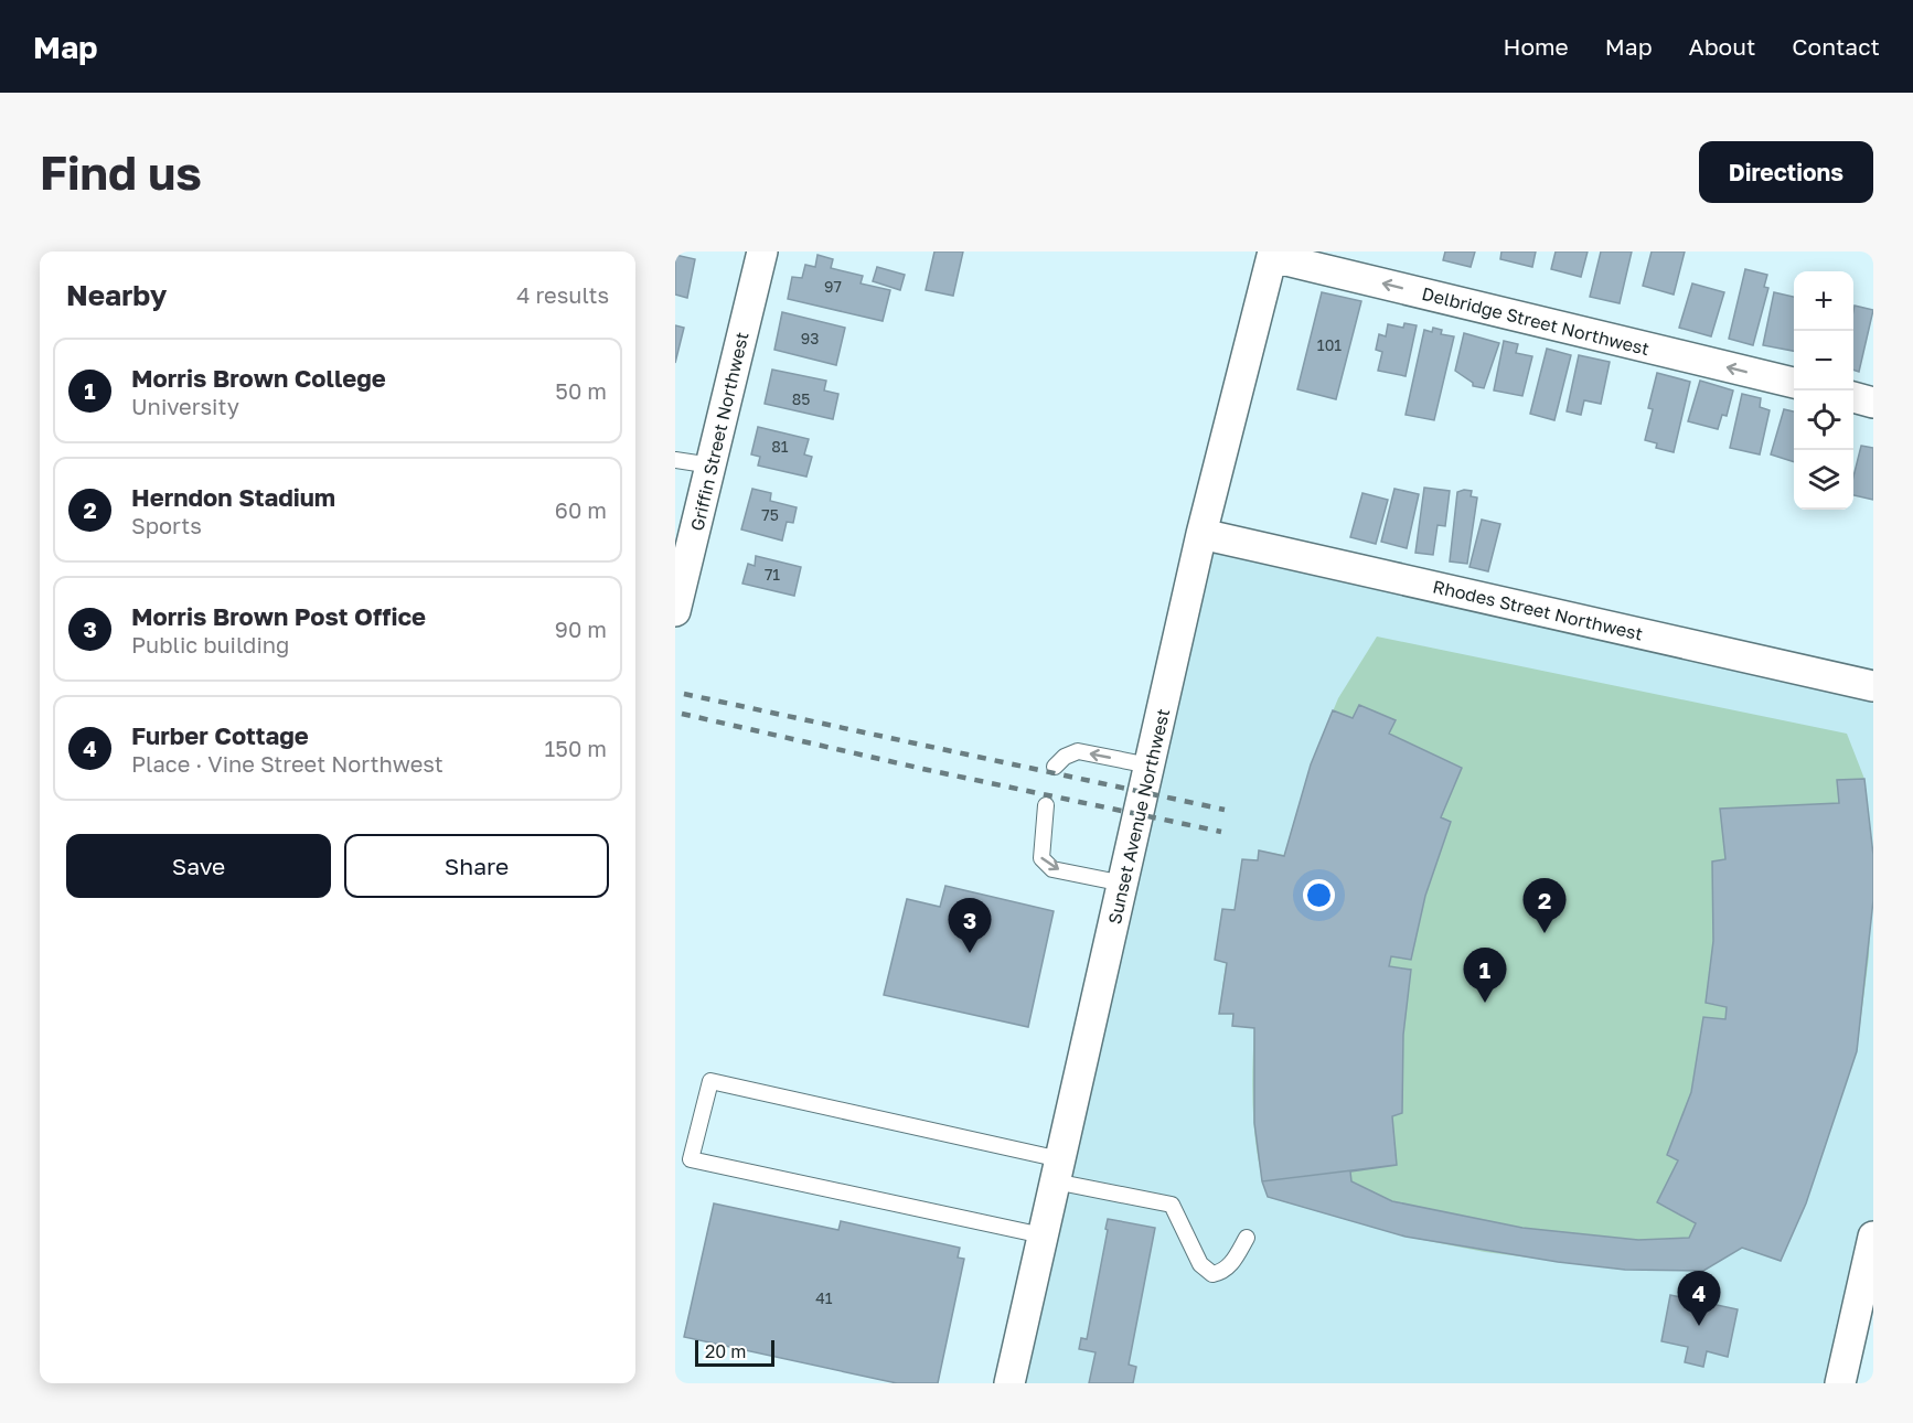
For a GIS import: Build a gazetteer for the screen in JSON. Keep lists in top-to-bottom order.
{
  "streets": {
    "street": [
      "Delbridge Street Northwest",
      "Griffin Street Northwest",
      "Rhodes Street Northwest",
      "Sunset Avenue Northwest"
    ]
  },
  "crossings": [
    ["Delbridge Street Northwest", "Sunset Avenue Northwest"],
    ["Rhodes Street Northwest", "Sunset Avenue Northwest"]
  ],
  "one_way": ["Delbridge Street Northwest"],
  "house_numbers": [
    "97",
    "93",
    "101",
    "85",
    "81",
    "75",
    "71",
    "41"
  ],
  "scale_bar": "20 m",
  "page": {
    "header": "Map",
    "nav": [
      "Home",
      "Map",
      "About",
      "Contact"
    ],
    "buttons": [
      "Directions",
      ["Save", "Share"]
    ],
    "title": "Find us",
    "heading": ["Nearby", "4 results"],
    "map_buttons": ["+", "−"],
    "list": [
      {
        "mark": "1",
        "name": "Morris Brown College",
        "note": "University",
        "value": "50 m"
      },
      {
        "mark": "2",
        "name": "Herndon Stadium",
        "note": "Sports",
        "value": "60 m"
      },
      {
        "mark": "3",
        "name": "Morris Brown Post Office",
        "note": "Public building",
        "value": "90 m"
      },
      {
        "mark": "4",
        "name": "Furber Cottage",
        "note": "Place · Vine Street Northwest",
        "value": "150 m"
      }
    ],
    "pins": [
      "2",
      "3",
      "1",
      "4"
    ],
    "scale": "20 m"
  }
}
